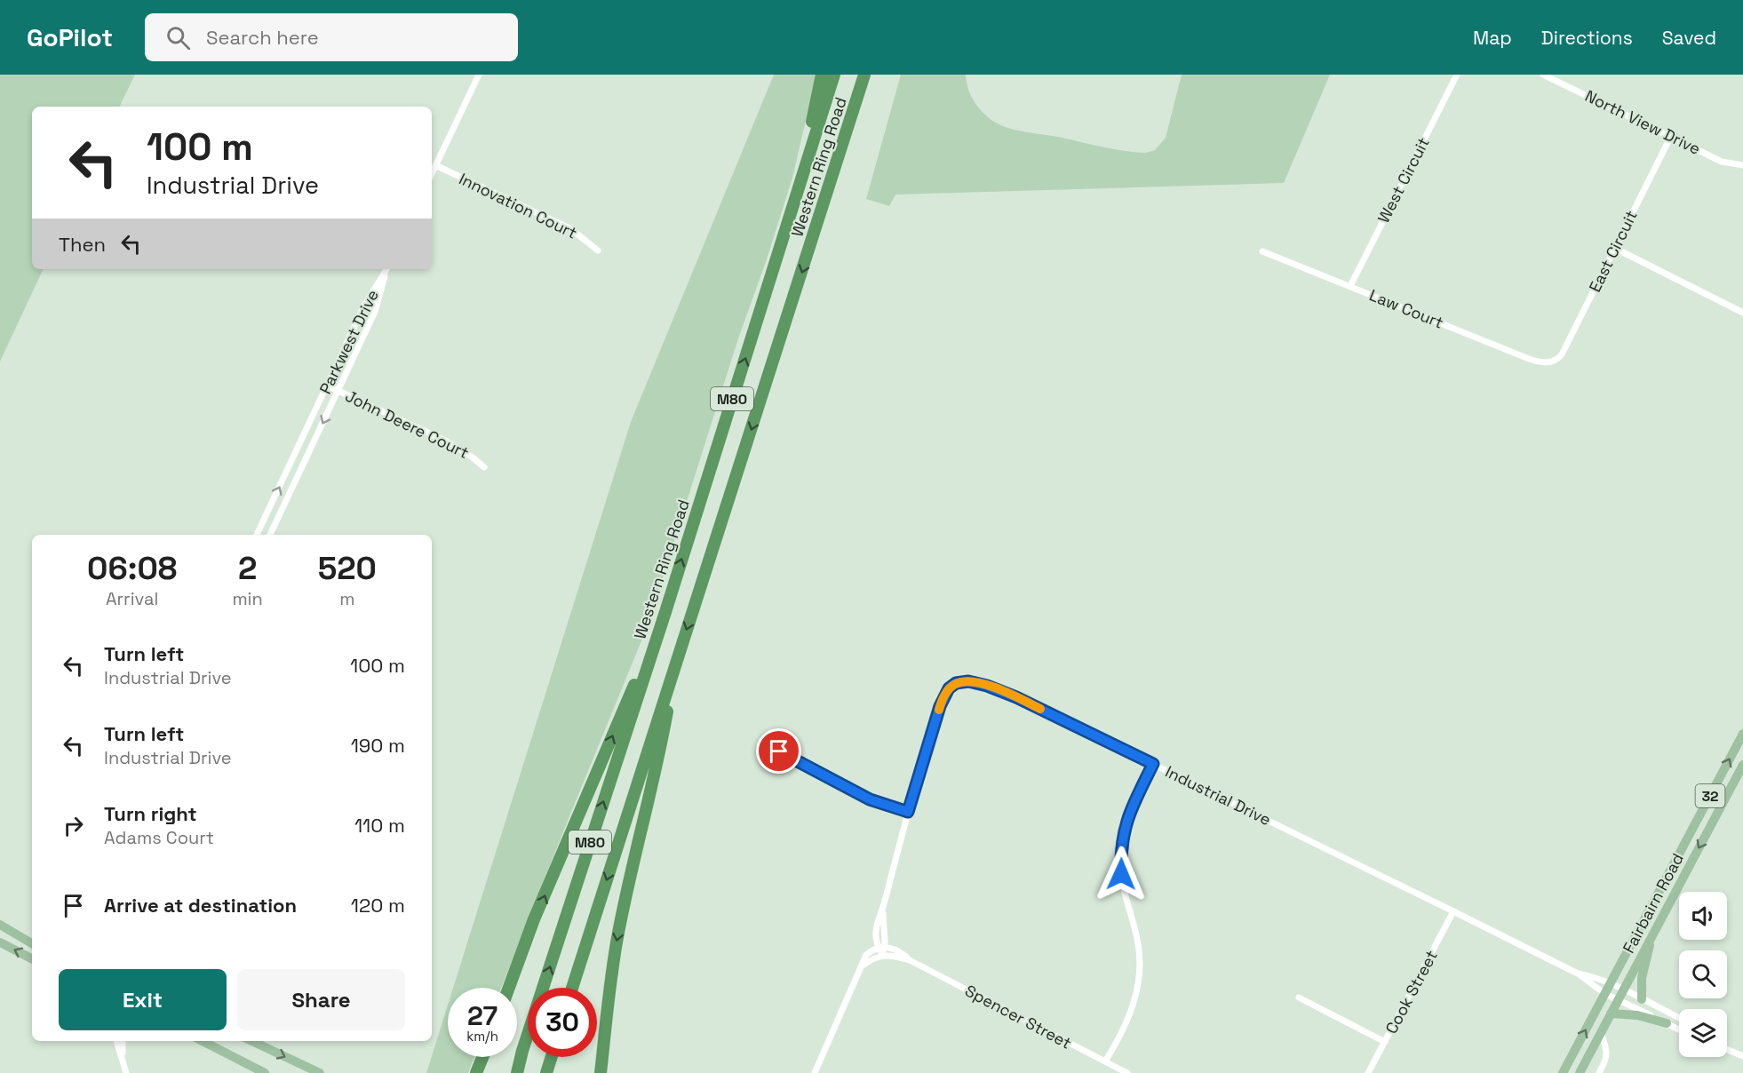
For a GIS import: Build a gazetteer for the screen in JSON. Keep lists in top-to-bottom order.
{
  "streets": {
    "highway": ["Western Ring Road", "M80"],
    "main road": ["32", "Fairbairn Road"],
    "street": [
      "North View Drive",
      "West Circuit",
      "Innovation Court",
      "East Circuit",
      "Law Court",
      "Parkwest Drive",
      "John Deere Court",
      "Industrial Drive",
      "Cook Street",
      "Spencer Street"
    ]
  },
  "crossings": [
    ["North View Drive", "East Circuit"],
    ["West Circuit", "Law Court"],
    ["East Circuit", "Law Court"],
    ["Parkwest Drive", "John Deere Court"],
    ["Industrial Drive", "Fairbairn Road"],
    ["Industrial Drive", "Cook Street"],
    ["Industrial Drive", "Spencer Street"]
  ],
  "page": {
    "header": "GoPilot",
    "search": "Search here",
    "nav": ["Map", "Directions", "Saved"],
    "turn": ["100 m", "Industrial Drive"],
    "then": "Then",
    "eta": [
      "06:08",
      "Arrival",
      "2",
      "min",
      "520",
      "m"
    ],
    "list": [
      {
        "name": "Turn left",
        "note": "Industrial Drive",
        "value": "100 m"
      },
      {
        "name": "Turn left",
        "note": "Industrial Drive",
        "value": "190 m"
      },
      {
        "name": "Turn right",
        "note": "Adams Court",
        "value": "110 m"
      },
      {
        "name": "Arrive at destination",
        "value": "120 m"
      }
    ],
    "buttons": ["Exit", "Share"],
    "speed": "27 km/h",
    "limit": "30"
  }
}
